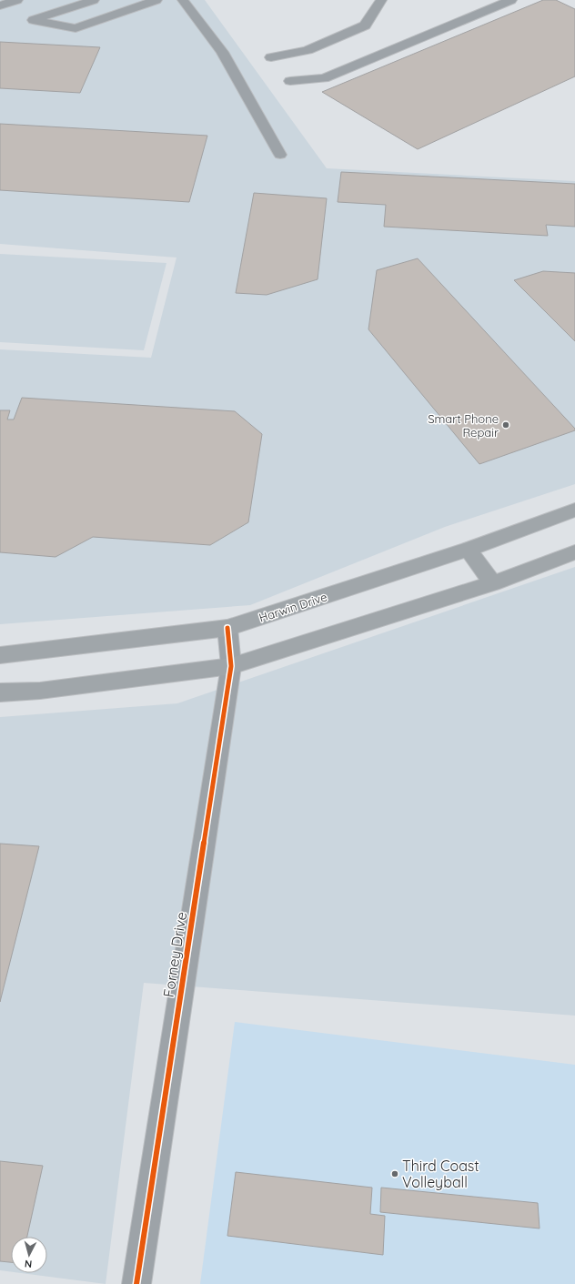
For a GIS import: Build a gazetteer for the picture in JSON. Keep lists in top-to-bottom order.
{
  "streets": {
    "main road": ["Harwin Drive"],
    "street": ["Forney Drive"]
  },
  "crossings": [
    ["Harwin Drive", "Forney Drive"]
  ],
  "places": ["Smart Phone Repair", "Third Coast Volleyball"],
  "north": "bottom"
}
